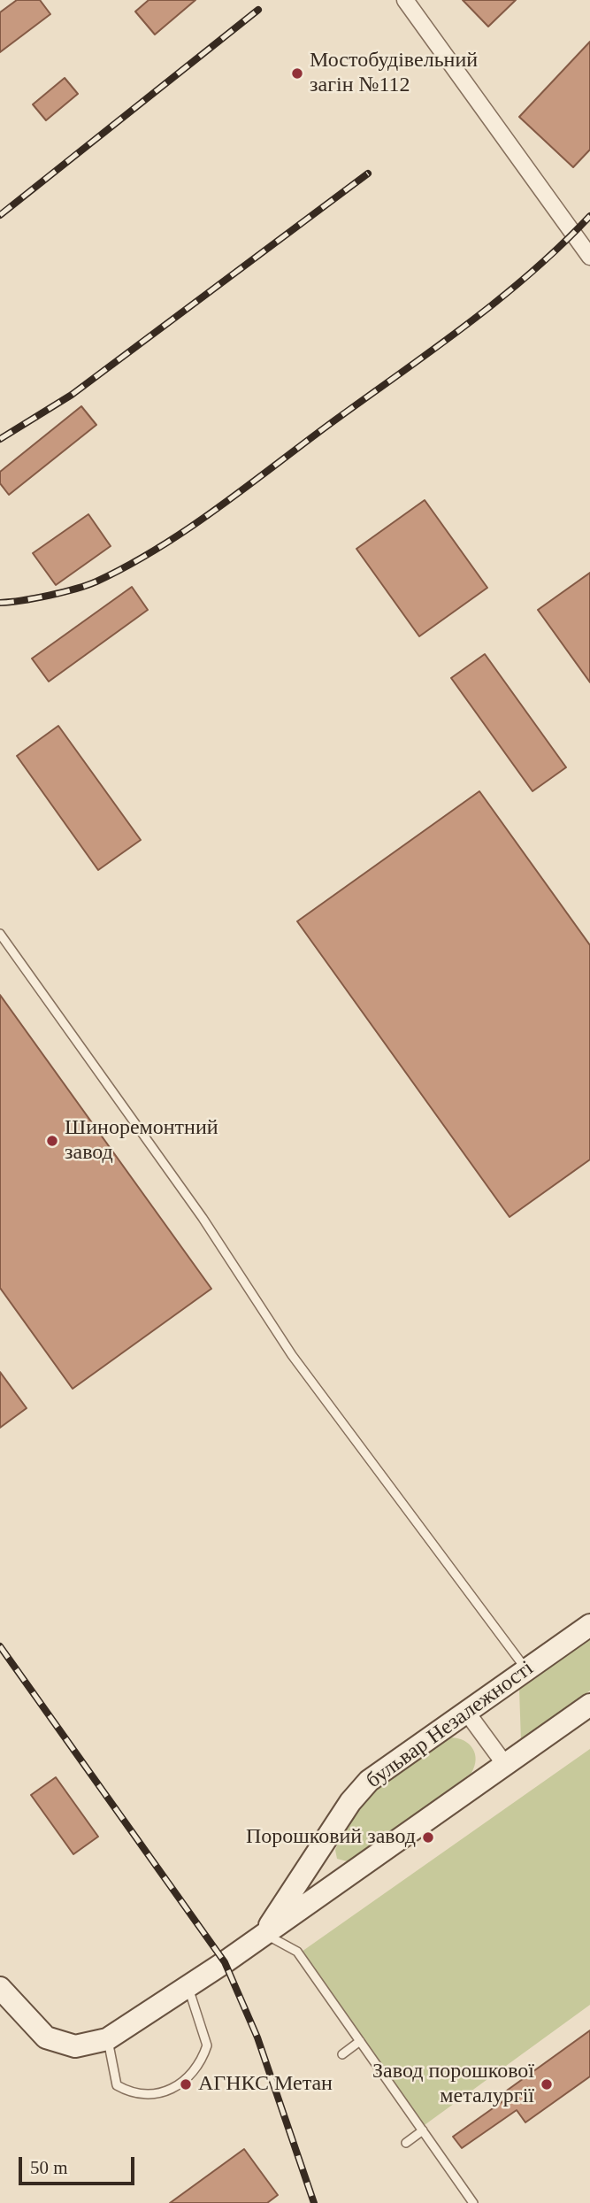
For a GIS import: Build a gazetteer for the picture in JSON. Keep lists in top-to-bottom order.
{
  "streets": {
    "street": ["бульвар Незалежності"]
  },
  "places": [
    "Мостобудівельний загін №112",
    "Шиноремонтний завод",
    "Порошковий завод",
    "АГНКС Метан",
    "Завод порошкової металургії"
  ],
  "scale_bar": "50 m"
}
